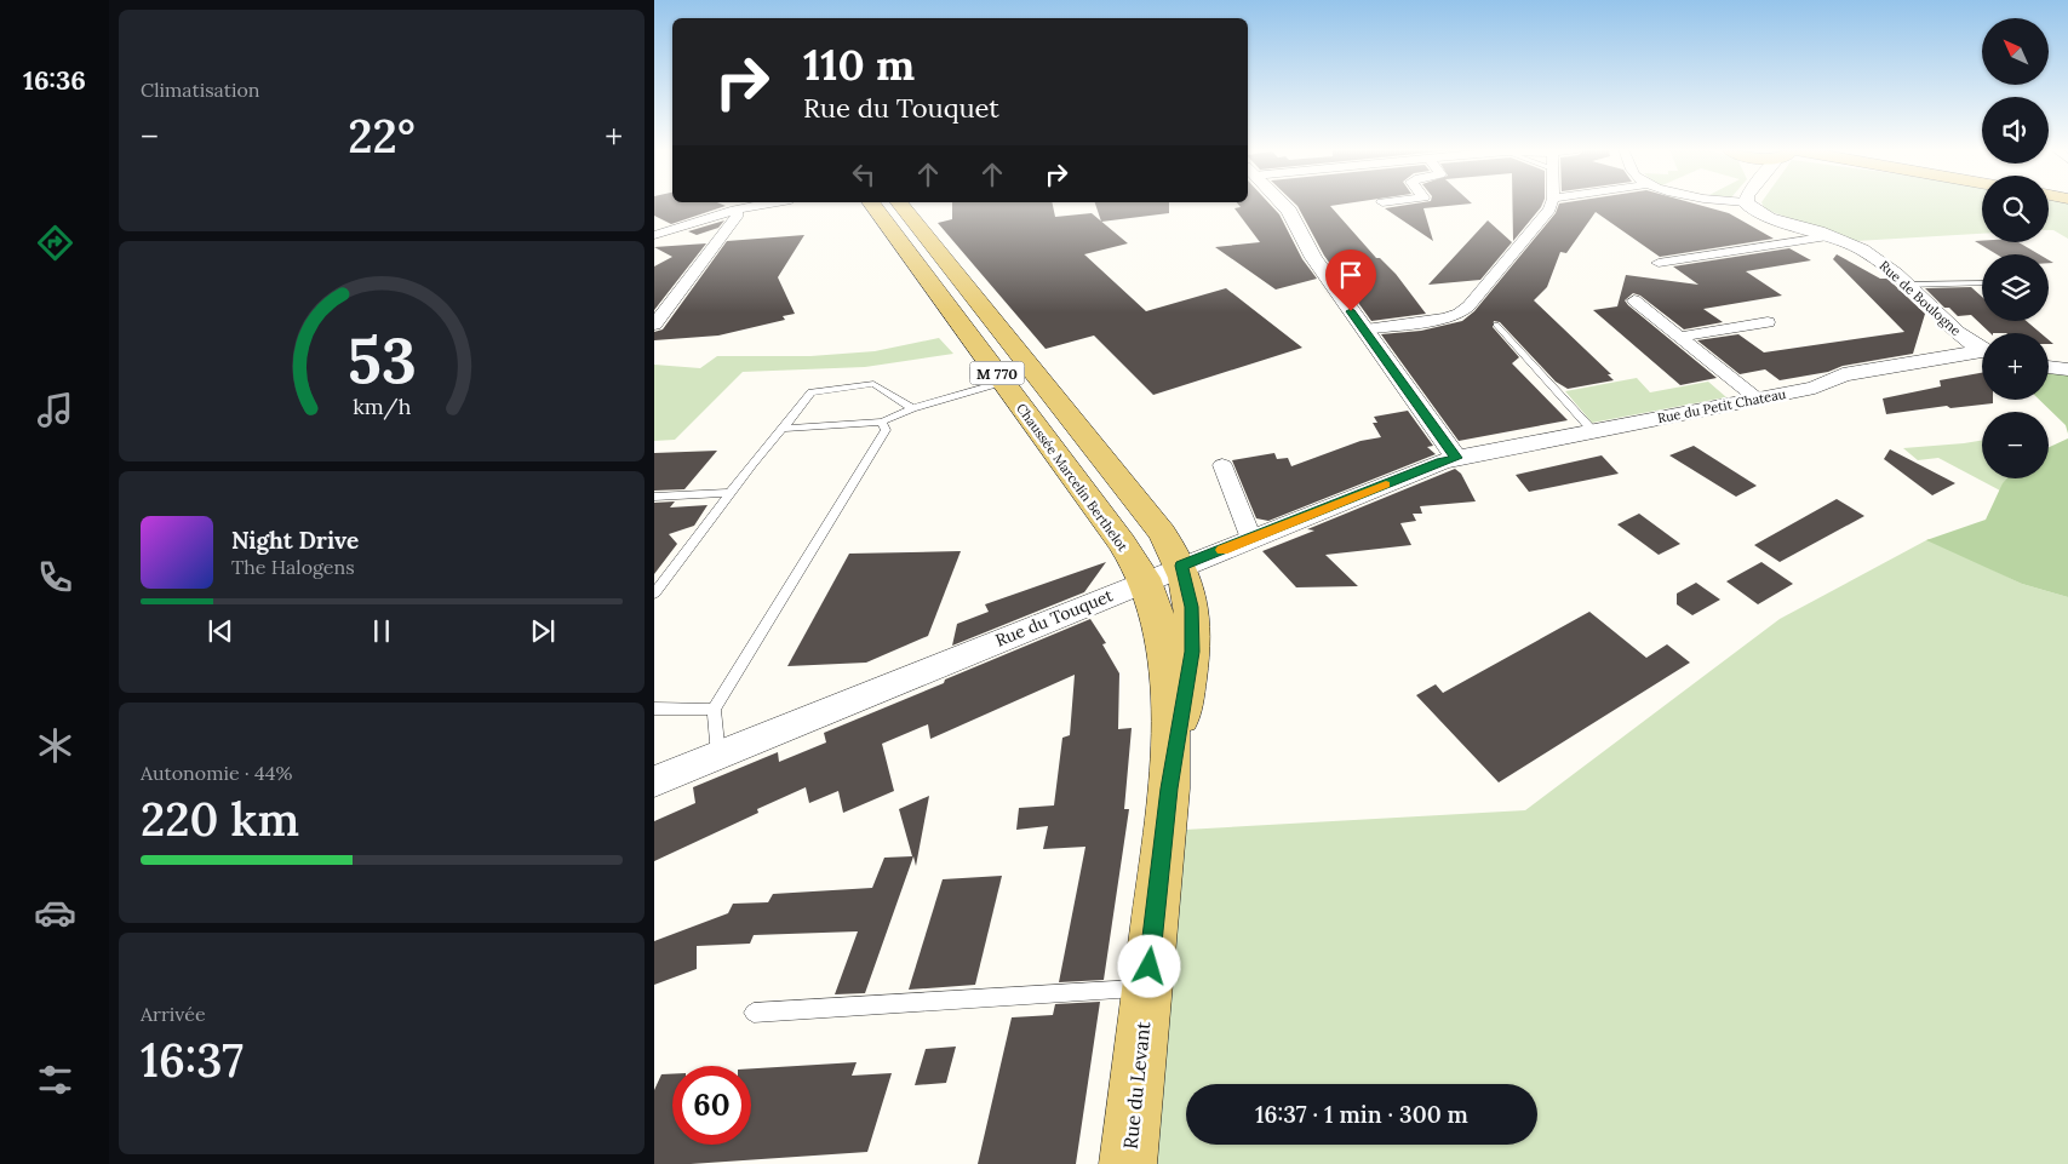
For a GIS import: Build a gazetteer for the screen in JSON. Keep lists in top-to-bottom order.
{
  "streets": {
    "main road": ["M 770", "Chaussée Marcelin Berthelot", "Rue du Levant"],
    "street": ["Rue de Boulogne", "Rue du Petit Chateau", "Rue du Touquet"]
  },
  "crossings": [
    ["Rue du Petit Chateau", "Rue du Touquet"],
    ["Chaussée Marcelin Berthelot", "Rue du Touquet"],
    ["Chaussée Marcelin Berthelot", "Rue du Levant"],
    ["Rue du Touquet", "Rue du Levant"]
  ],
  "north": "top left",
  "page": {
    "tabs": "16:36",
    "tile": [
      "Climatisation",
      ["Autonomie · 44%", "220 km"],
      ["Arrivée", "16:37"]
    ],
    "map_buttons": ["+", "−"],
    "turn": ["110 m", "Rue du Touquet"],
    "heat": ["−", "22°", "+"],
    "song": ["Night Drive", "The Halogens"],
    "limit": "60",
    "trip": "16:37 · 1 min · 300 m",
    "gauge": ["53", "km/h"]
  }
}
